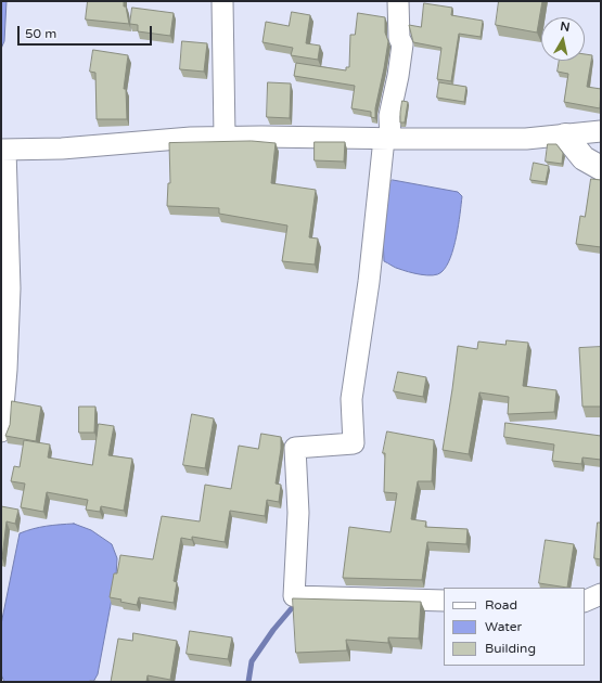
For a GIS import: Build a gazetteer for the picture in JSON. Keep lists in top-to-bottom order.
{
  "legend": ["Road", "Water", "Building"],
  "scale_bar": "50 m",
  "north": "top"
}
